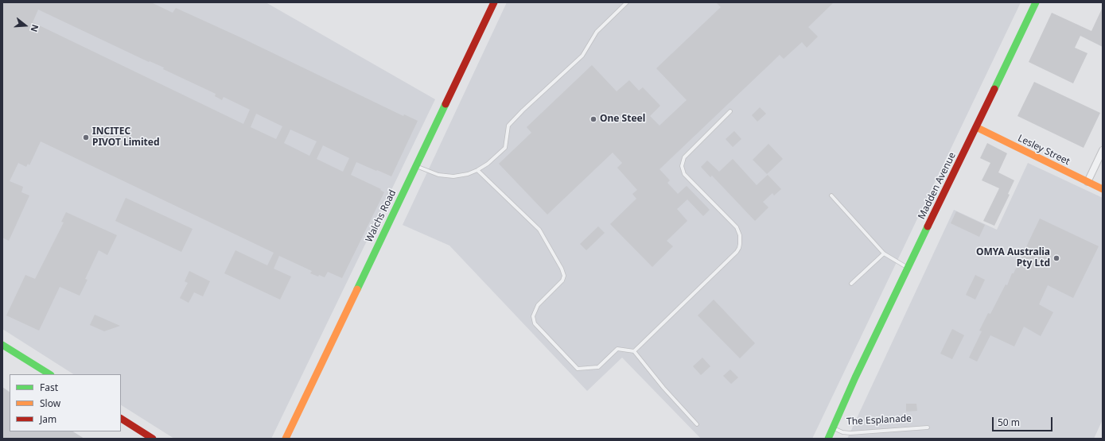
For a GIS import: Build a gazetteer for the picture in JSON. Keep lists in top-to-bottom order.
{
  "streets": {
    "street": [
      "Lesley Street",
      "Madden Avenue",
      "Walchs Road",
      "The Esplanade"
    ]
  },
  "crossings": [
    ["Lesley Street", "Madden Avenue"],
    ["Madden Avenue", "The Esplanade"]
  ],
  "places": ["One Steel", "INCITEC PIVOT Limited", "OMYA Australia Pty Ltd"],
  "legend": ["Fast", "Slow", "Jam"],
  "scale_bar": "50 m",
  "north": "right"
}
